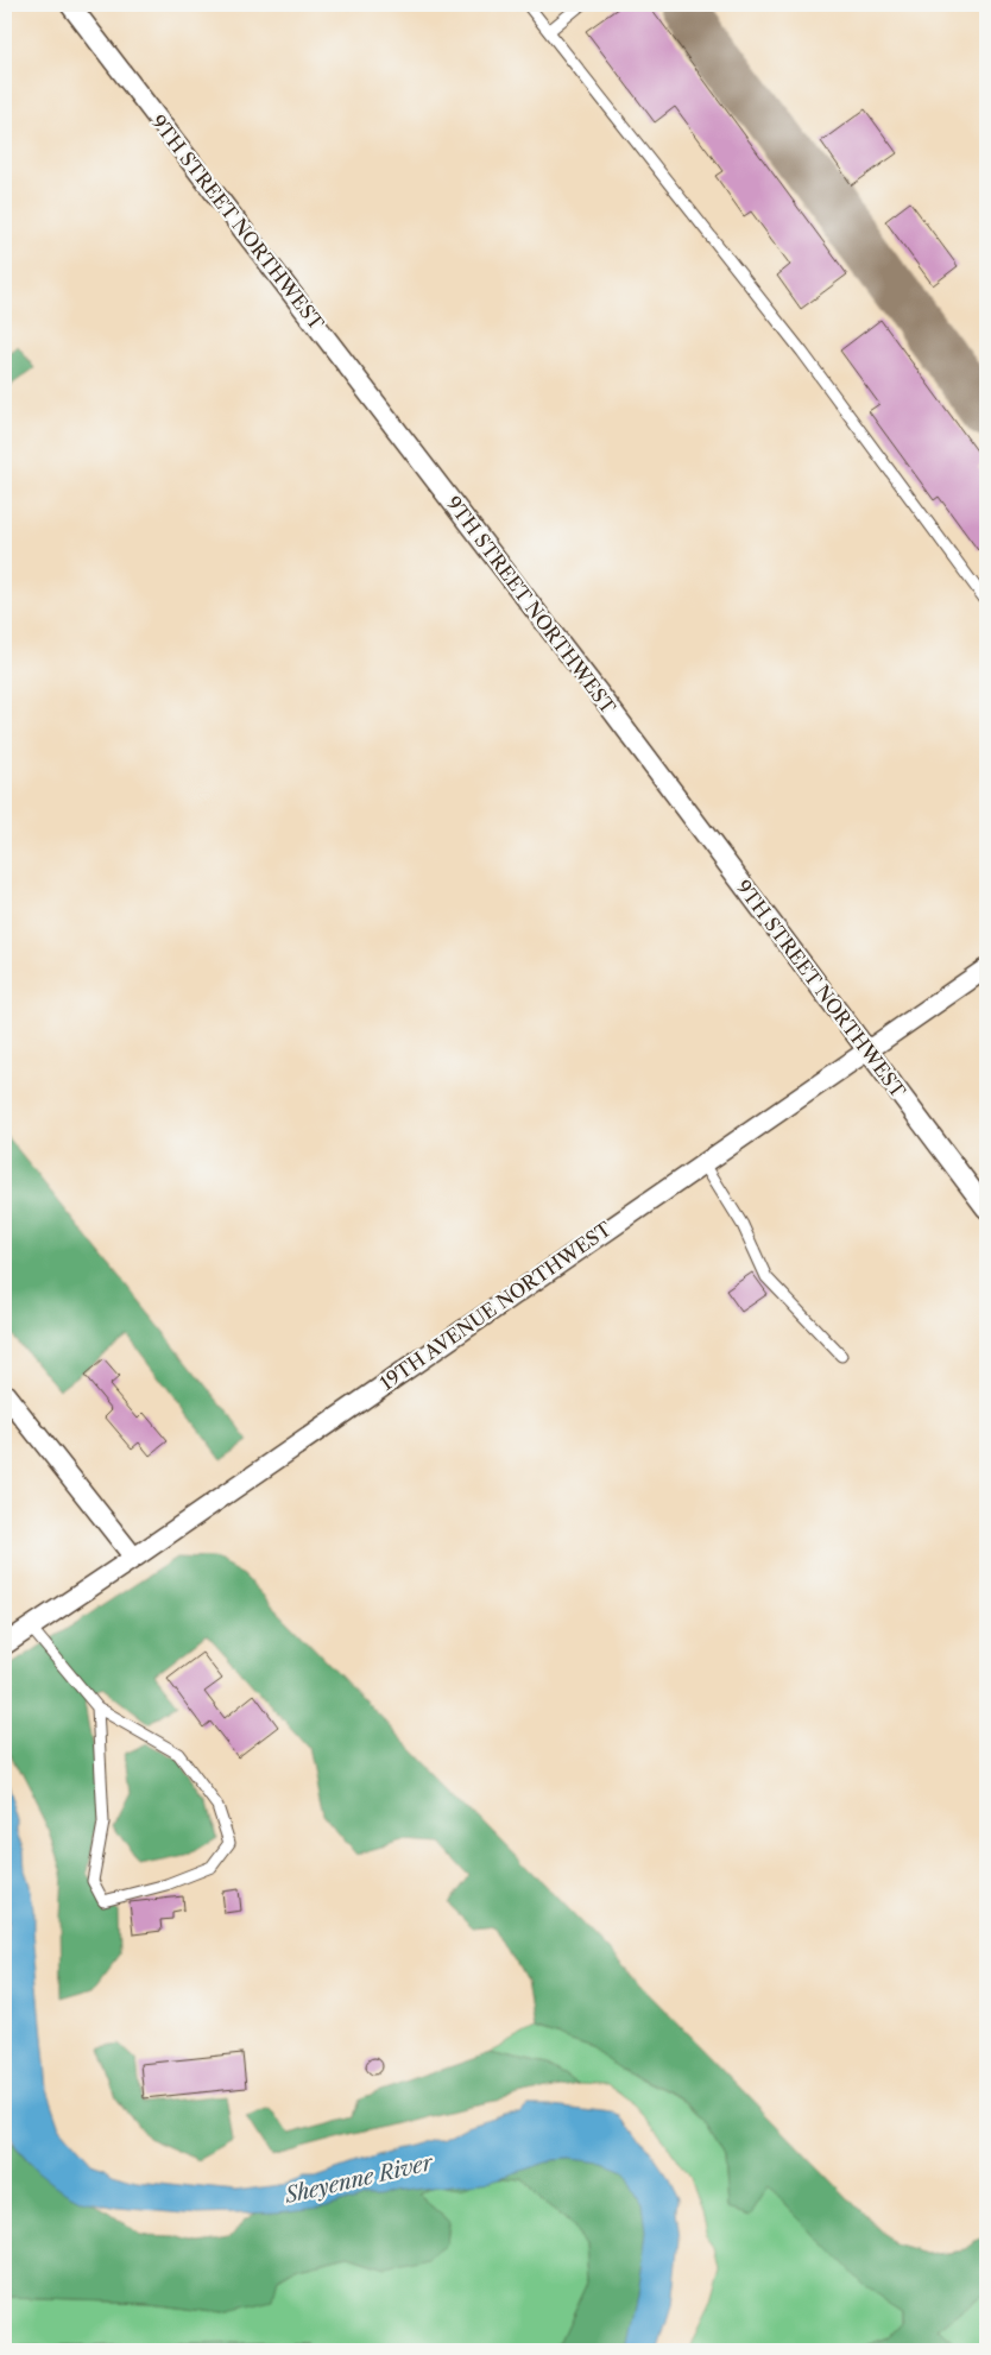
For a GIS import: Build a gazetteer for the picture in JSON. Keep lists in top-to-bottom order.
{
  "streets": {
    "street": ["9TH STREET NORTHWEST", "19TH AVENUE NORTHWEST"]
  },
  "crossings": [
    ["9TH STREET NORTHWEST", "19TH AVENUE NORTHWEST"]
  ],
  "water": ["Sheyenne River"]
}
